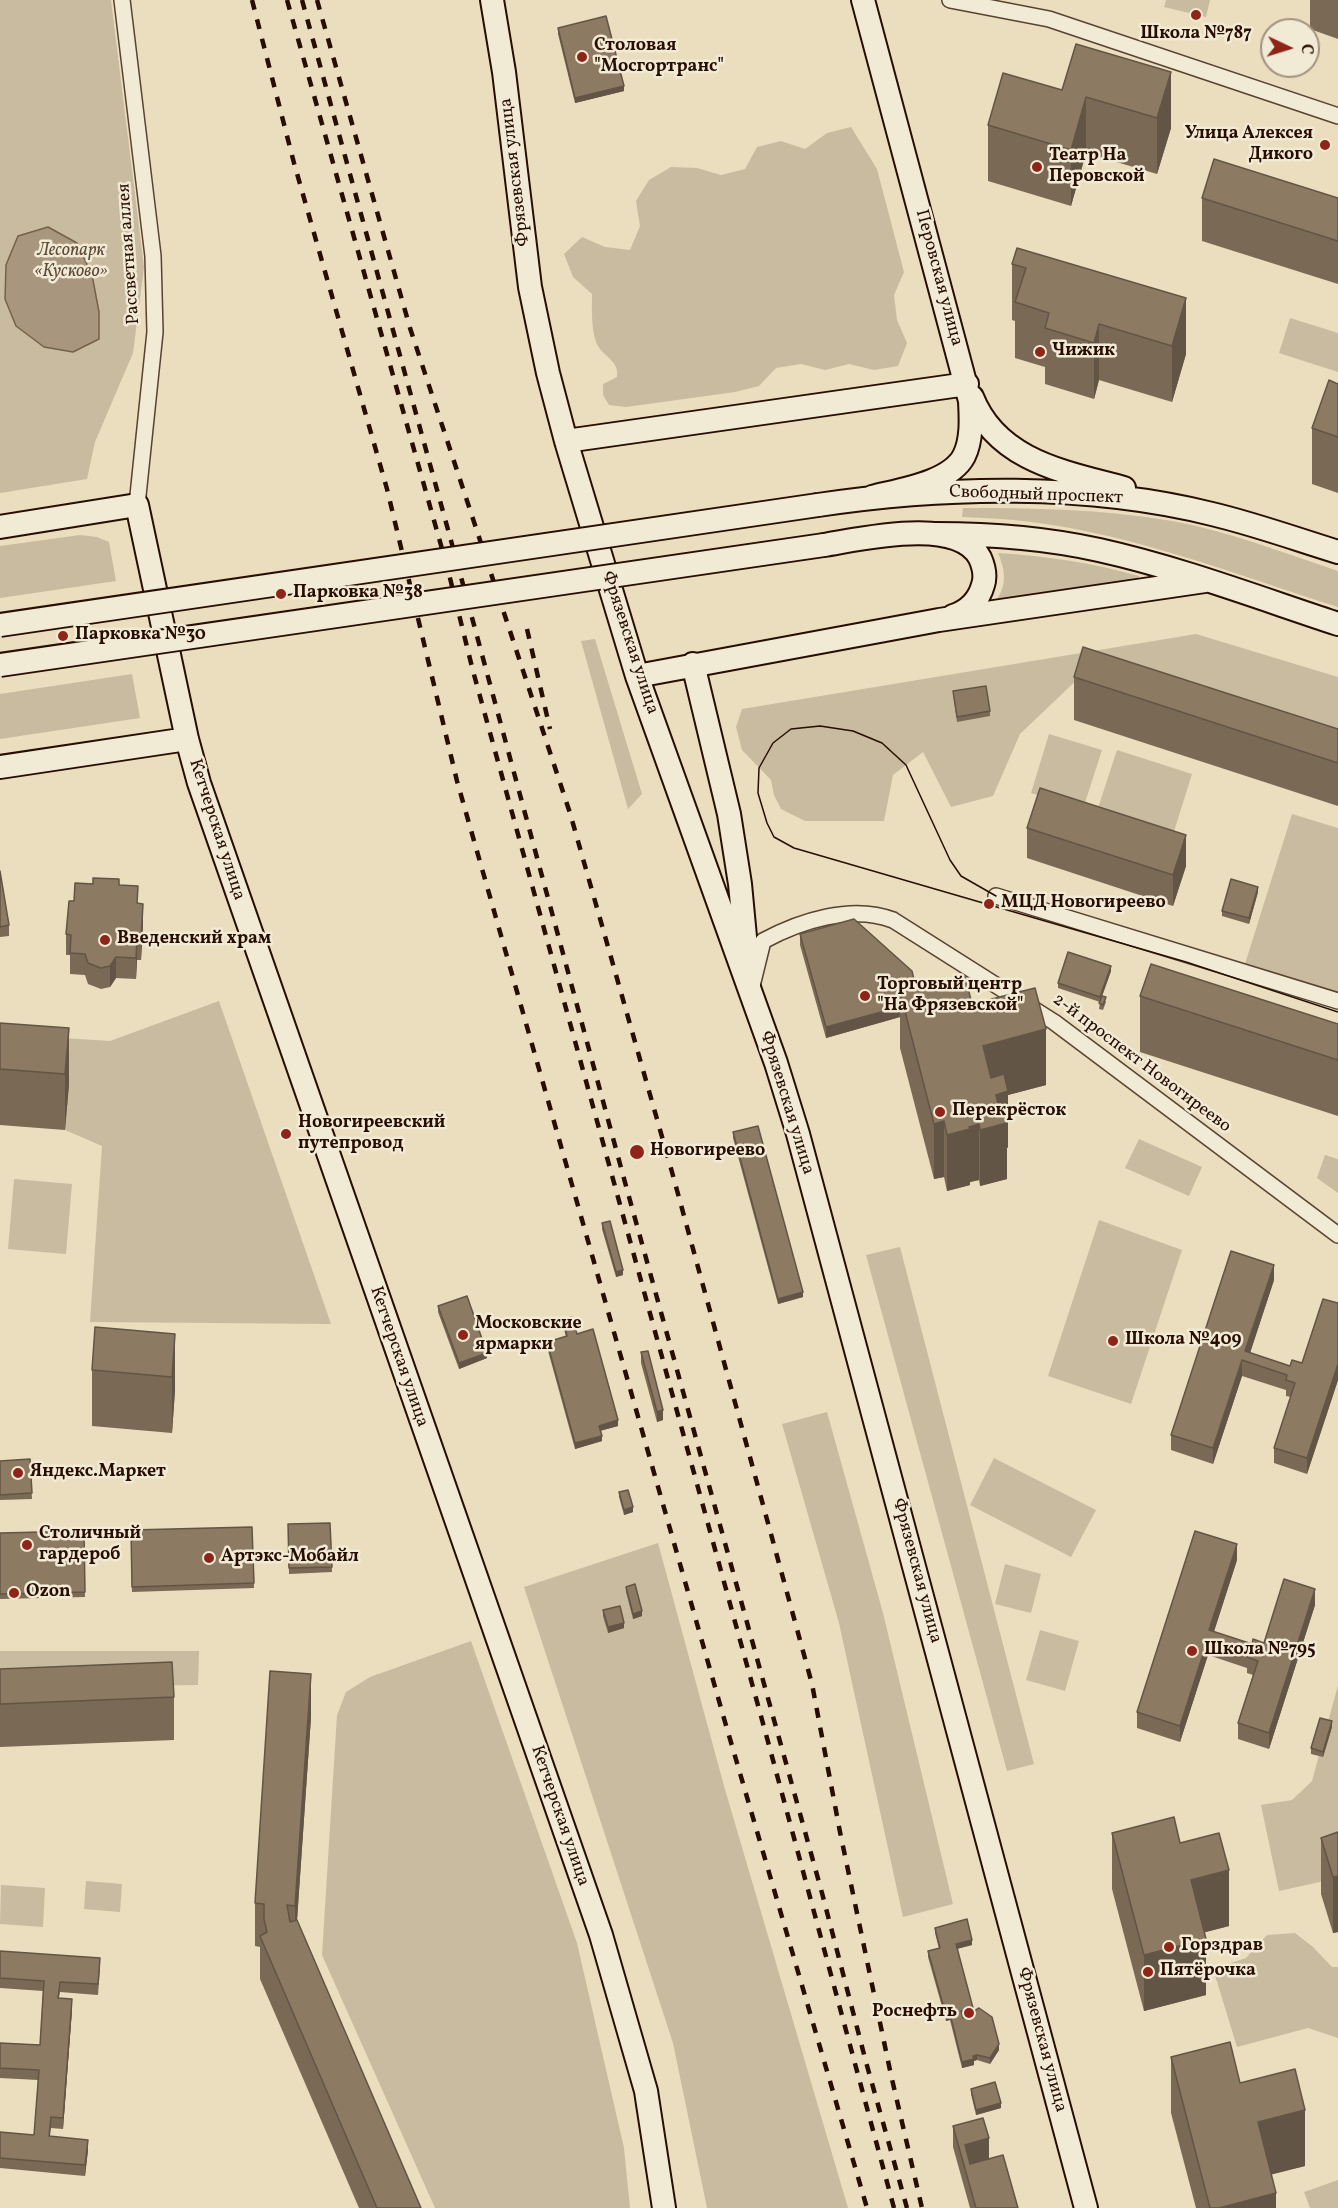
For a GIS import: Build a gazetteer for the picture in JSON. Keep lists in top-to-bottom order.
{
  "streets": {
    "main road": [
      "Фрязевская улица",
      "Перовская улица",
      "Свободный проспект",
      "Кетчерская улица"
    ],
    "street": ["Рассветная аллея", "2-й проспект Новогиреево"]
  },
  "crossings": [
    ["Фрязевская улица", "2-й проспект Новогиреево"],
    ["Рассветная аллея", "Кетчерская улица"],
    ["Перовская улица", "Свободный проспект"]
  ],
  "parks": ["Лесопарк «Кусково»"],
  "places": [
    "Школа №787",
    "Столовая \"Мосгортранс\"",
    "Улица Алексея Дикого",
    "Театр На Перовской",
    "Чижик",
    "Парковка №38",
    "Парковка №30",
    "МЦД Новогиреево",
    "Введенский храм",
    "Торговый центр \"На Фрязевской\"",
    "Перекрёсток",
    "Новогиреевский путепровод",
    "Новогиреево",
    "Московские ярмарки",
    "Школа №409",
    "Яндекс.Маркет",
    "Столичный гардероб",
    "Артэкс-Мобайл",
    "Ozon",
    "Школа №795",
    "Горздрав",
    "Пятёрочка",
    "Роснефть"
  ],
  "north": "right"
}
